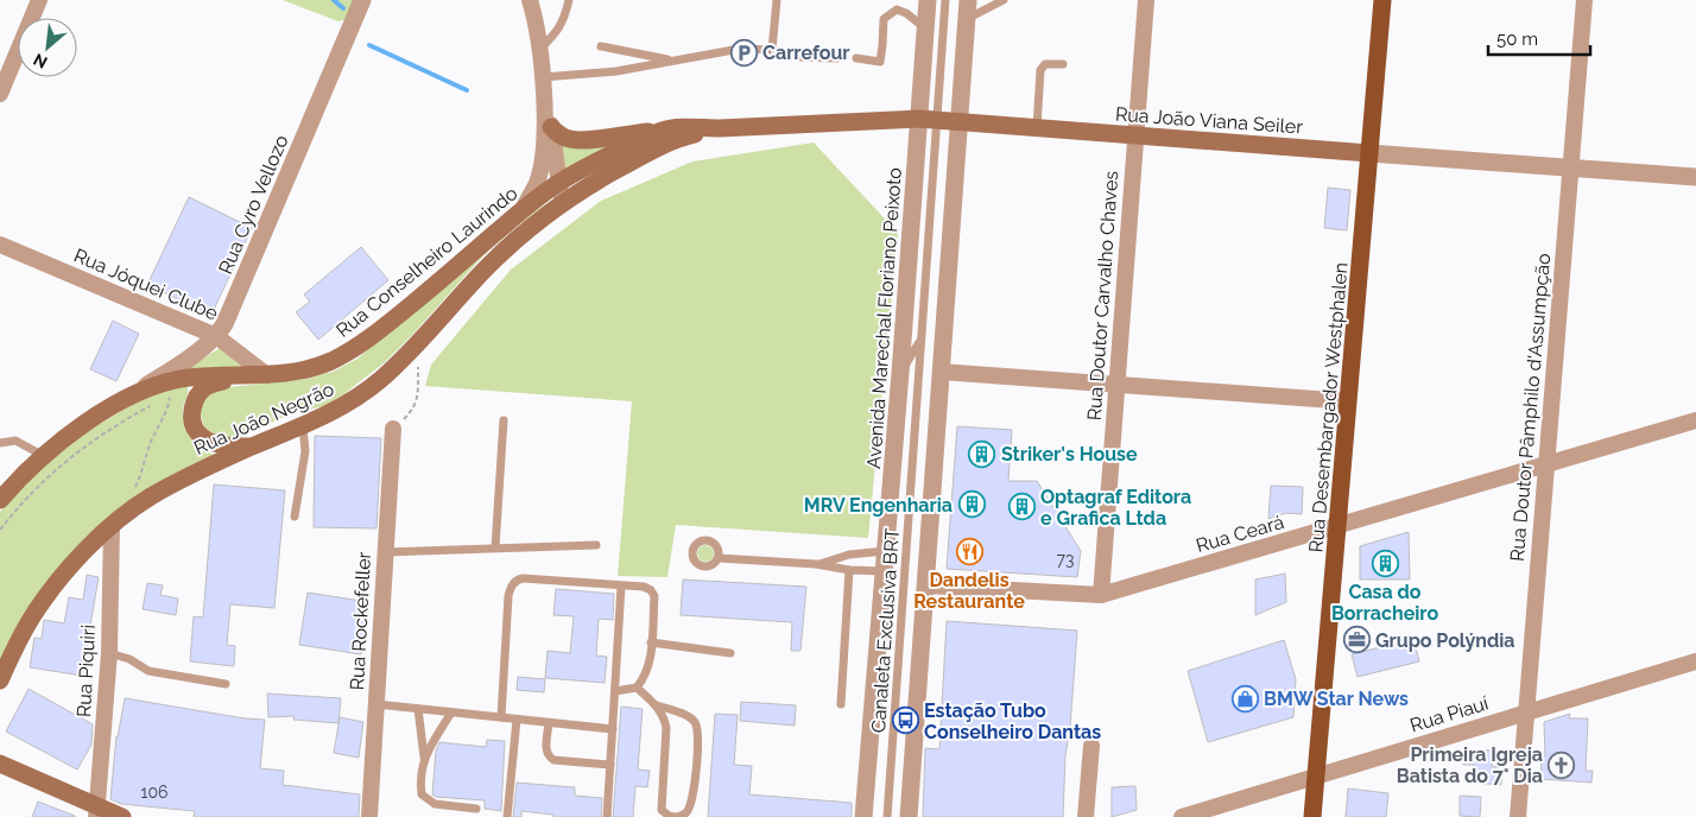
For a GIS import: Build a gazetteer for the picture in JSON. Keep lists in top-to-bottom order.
{
  "streets": {
    "main road": [
      "Rua João Viana Seiler",
      "Rua Conselheiro Laurindo",
      "Rua Desembargador Westphalen",
      "Rua João Negrão"
    ],
    "street": [
      "Rua Cyro Vellozo",
      "Rua Jóquei Clube",
      "Rua Doutor Carvalho Chaves",
      "Avenida Marechal Floriano Peixoto",
      "Rua Doutor Pâmphilo d'Assumpção",
      "Rua Ceará",
      "Rua Rockefeller",
      "Rua Piquiri",
      "Rua Piauí"
    ],
    "lane": ["Canaleta Exclusiva BRT"]
  },
  "crossings": [
    ["Rua João Viana Seiler", "Rua Conselheiro Laurindo"],
    ["Rua João Viana Seiler", "Rua Doutor Carvalho Chaves"],
    ["Rua João Viana Seiler", "Avenida Marechal Floriano Peixoto"],
    ["Rua João Viana Seiler", "Rua Desembargador Westphalen"],
    ["Rua João Viana Seiler", "Rua Doutor Pâmphilo d'Assumpção"],
    ["Rua João Viana Seiler", "Rua João Negrão"],
    ["Rua João Viana Seiler", "Canaleta Exclusiva BRT"],
    ["Rua Cyro Vellozo", "Rua Conselheiro Laurindo"],
    ["Rua Cyro Vellozo", "Rua Jóquei Clube"],
    ["Rua Conselheiro Laurindo", "Rua Jóquei Clube"],
    ["Rua Doutor Carvalho Chaves", "Rua Ceará"],
    ["Avenida Marechal Floriano Peixoto", "Canaleta Exclusiva BRT"],
    ["Rua Desembargador Westphalen", "Rua Ceará"],
    ["Rua Desembargador Westphalen", "Rua Piauí"],
    ["Rua Doutor Pâmphilo d'Assumpção", "Rua Piauí"],
    ["Rua João Negrão", "Rua Piquiri"]
  ],
  "places": {
    "parking": ["Carrefour"],
    "building": [
      "Striker's House",
      "MRV Engenharia",
      "Optagraf Editora e Grafica Ltda",
      "Casa do Borracheiro"
    ],
    "restaurant": ["Dandelis Restaurante"],
    "office": ["Grupo Polýndia"],
    "shop": ["BMW Star News"],
    "bus stop": ["Estação Tubo Conselheiro Dantas"],
    "church": ["Primeira Igreja Batista do 7° Dia"]
  },
  "house_numbers": ["73", "106"],
  "scale_bar": "50 m",
  "north": "bottom left"
}
